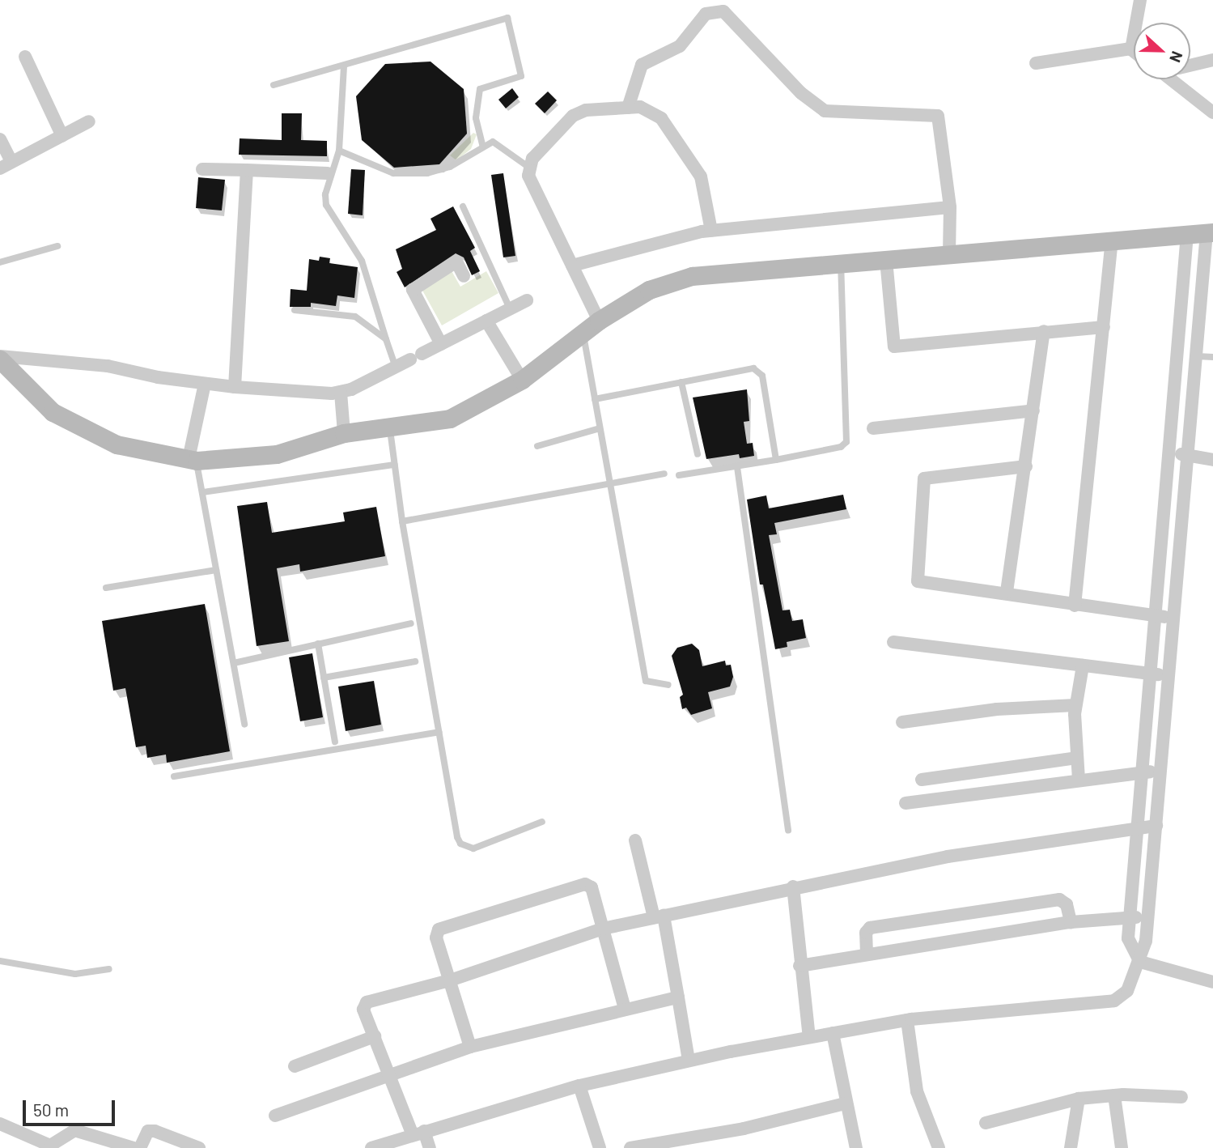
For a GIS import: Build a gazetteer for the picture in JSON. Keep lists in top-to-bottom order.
{
  "scale_bar": "50 m",
  "north": "right"
}
